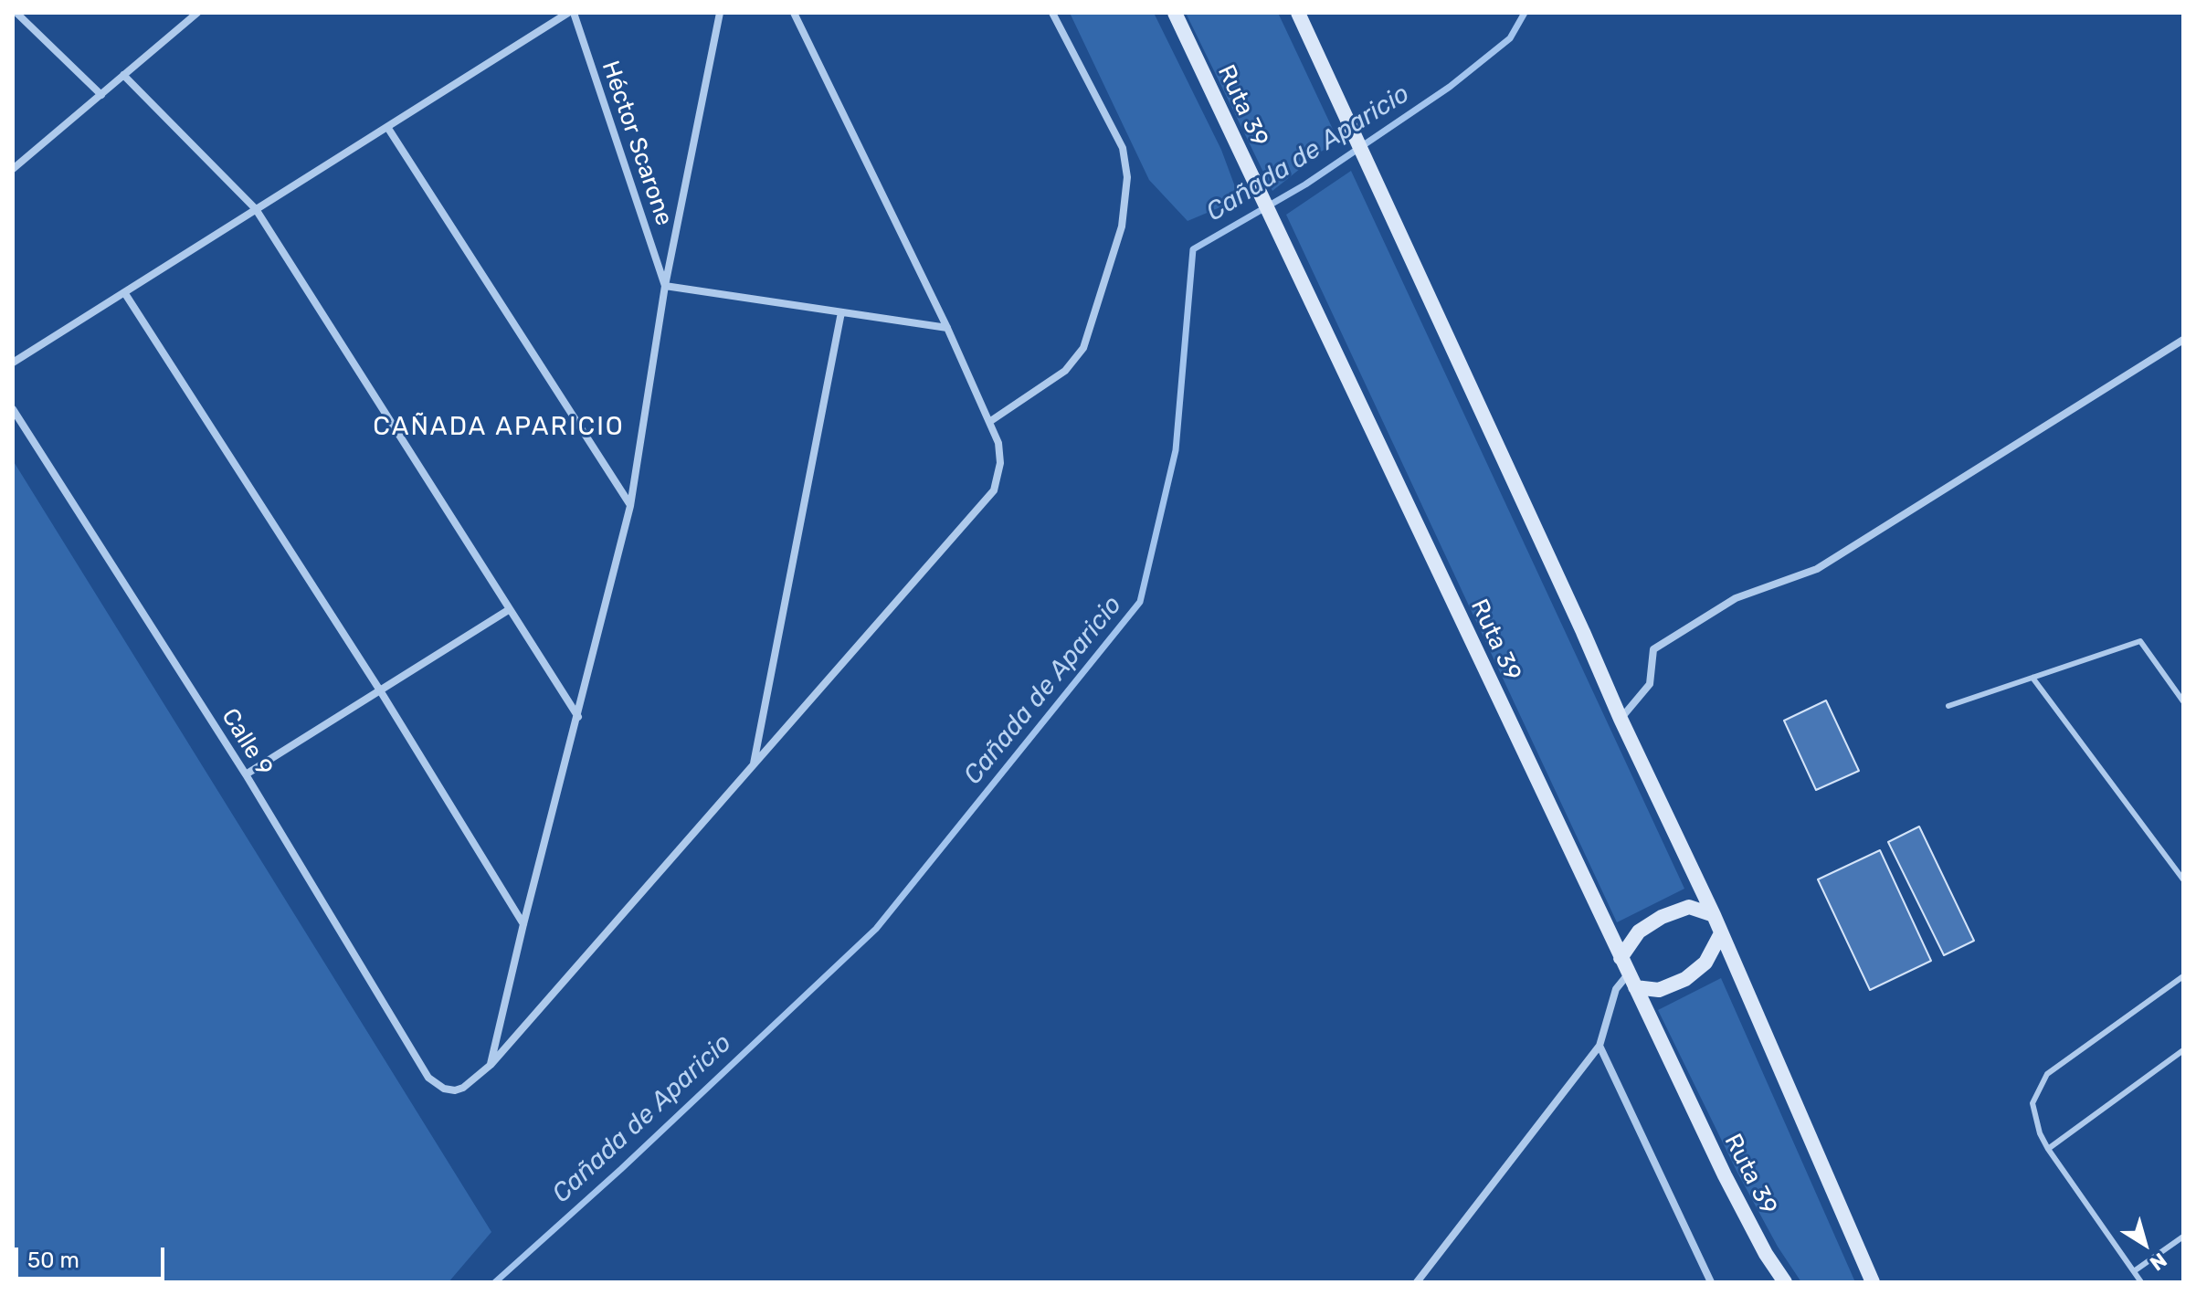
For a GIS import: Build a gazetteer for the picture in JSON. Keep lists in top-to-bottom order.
{
  "streets": {
    "main road": ["Ruta 39"],
    "street": ["Héctor Scarone", "Calle 9"]
  },
  "districts": ["CAÑADA APARICIO"],
  "water": ["Cañada de Aparicio"],
  "scale_bar": "50 m",
  "north": "bottom right"
}
